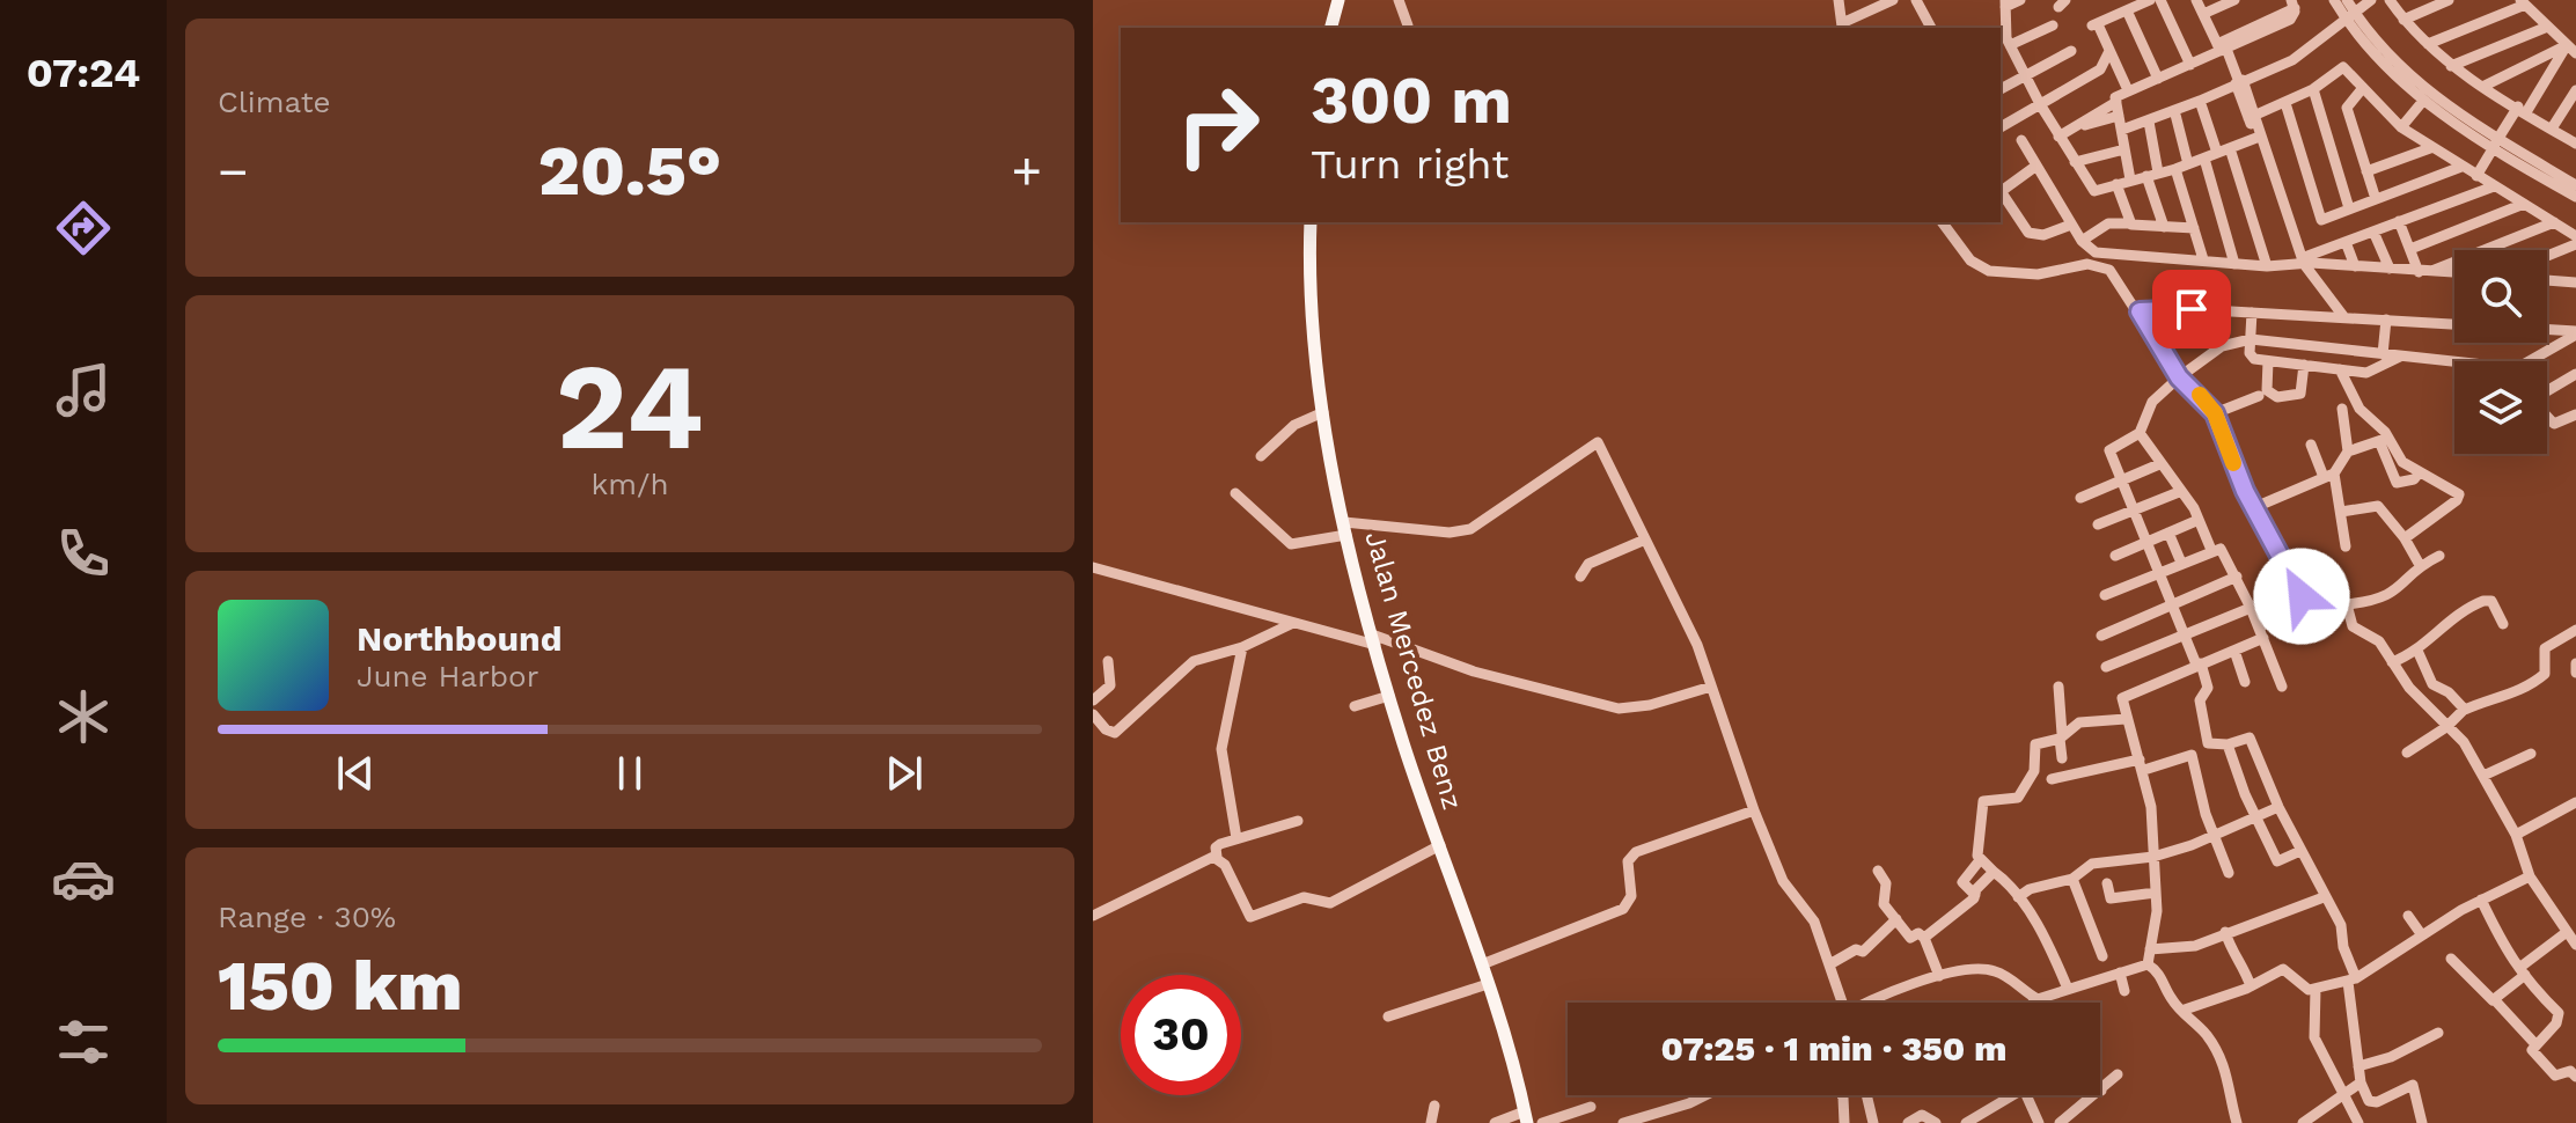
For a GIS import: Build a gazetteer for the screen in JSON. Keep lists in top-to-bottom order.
{
  "streets": {
    "main road": ["Jalan Mercedez Benz"]
  },
  "page": {
    "tabs": "07:24",
    "tile": [
      "Climate",
      ["24", "km/h"],
      ["Range · 30%", "150 km"]
    ],
    "turn": ["300 m", "Turn right"],
    "heat": ["−", "20.5°", "+"],
    "song": ["Northbound", "June Harbor"],
    "limit": "30",
    "trip": "07:25 · 1 min · 350 m"
  }
}
